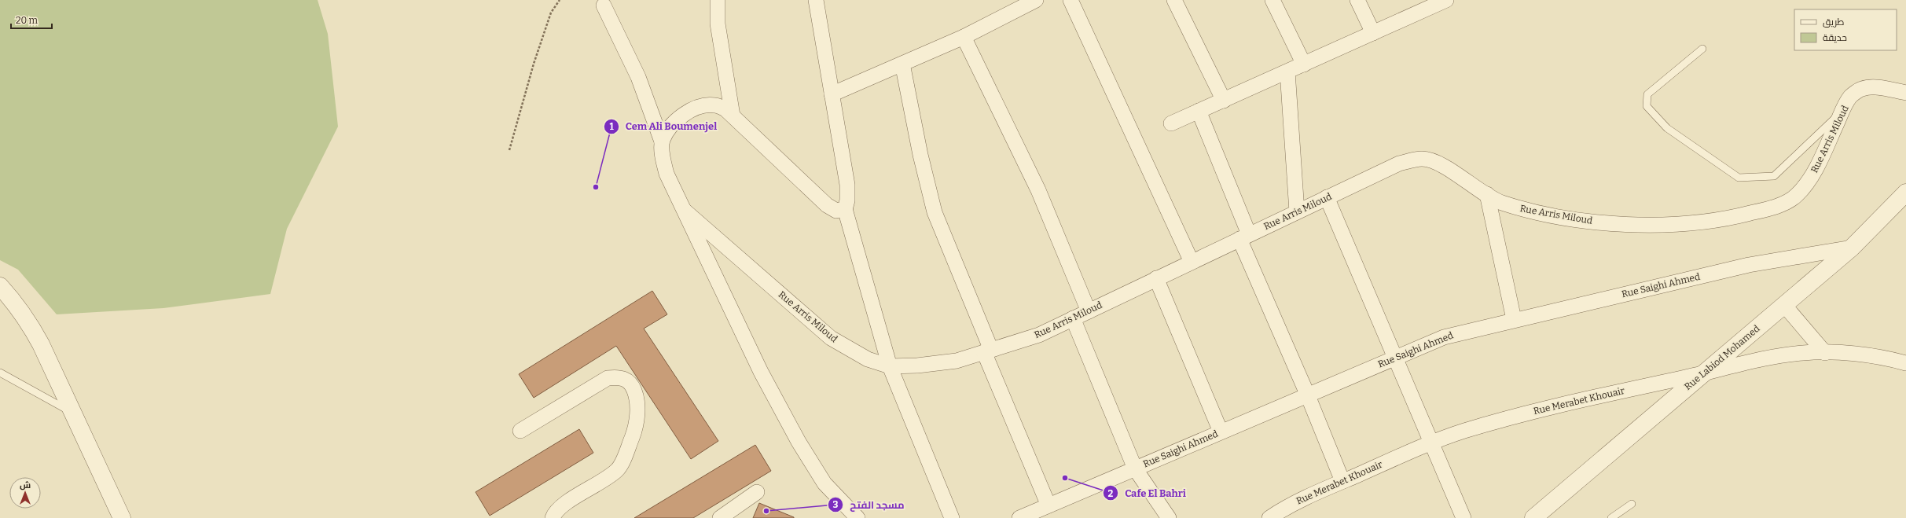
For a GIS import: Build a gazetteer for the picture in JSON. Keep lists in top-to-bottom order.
{
  "streets": {
    "street": [
      "Rue Arris Miloud",
      "Rue Saighi Ahmed",
      "Rue Labiod Mohamed",
      "Rue Merabet Khouair"
    ]
  },
  "crossings": [
    ["Rue Saighi Ahmed", "Rue Labiod Mohamed"],
    ["Rue Labiod Mohamed", "Rue Merabet Khouair"]
  ],
  "places": ["Cem Ali Boumenjel", "Cafe El Bahri", "مسجد الفتح"],
  "legend": ["طريق", "حديقة"],
  "scale_bar": "20 m",
  "north": "top"
}
